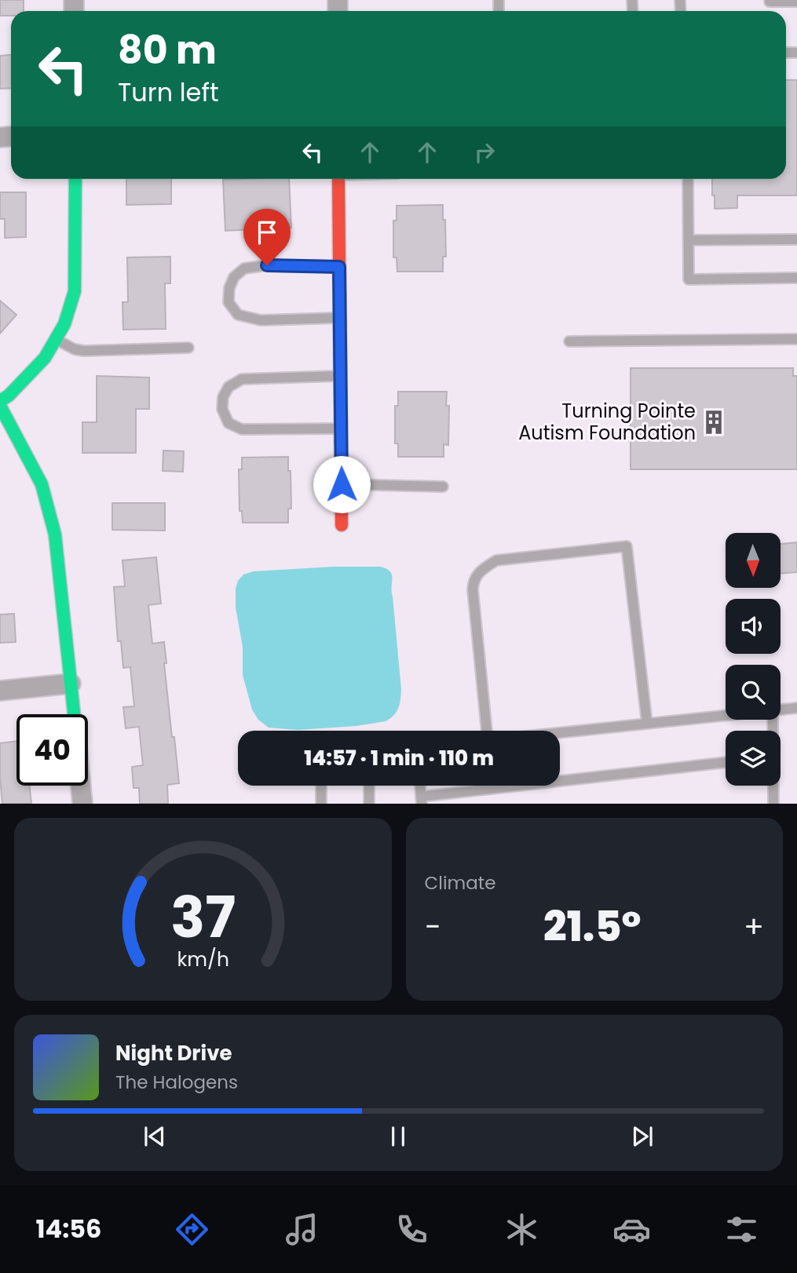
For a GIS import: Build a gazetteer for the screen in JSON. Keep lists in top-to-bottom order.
{
  "places": {
    "building": ["Turning Pointe Autism Foundation"]
  },
  "north": "bottom",
  "page": {
    "turn": ["80 m", "Turn left"],
    "limit": "40",
    "trip": "14:57 · 1 min · 110 m",
    "tile": "Climate",
    "heat": ["−", "21.5°", "+"],
    "song": ["Night Drive", "The Halogens"],
    "tabs": "14:56",
    "gauge": ["37", "km/h"]
  }
}
